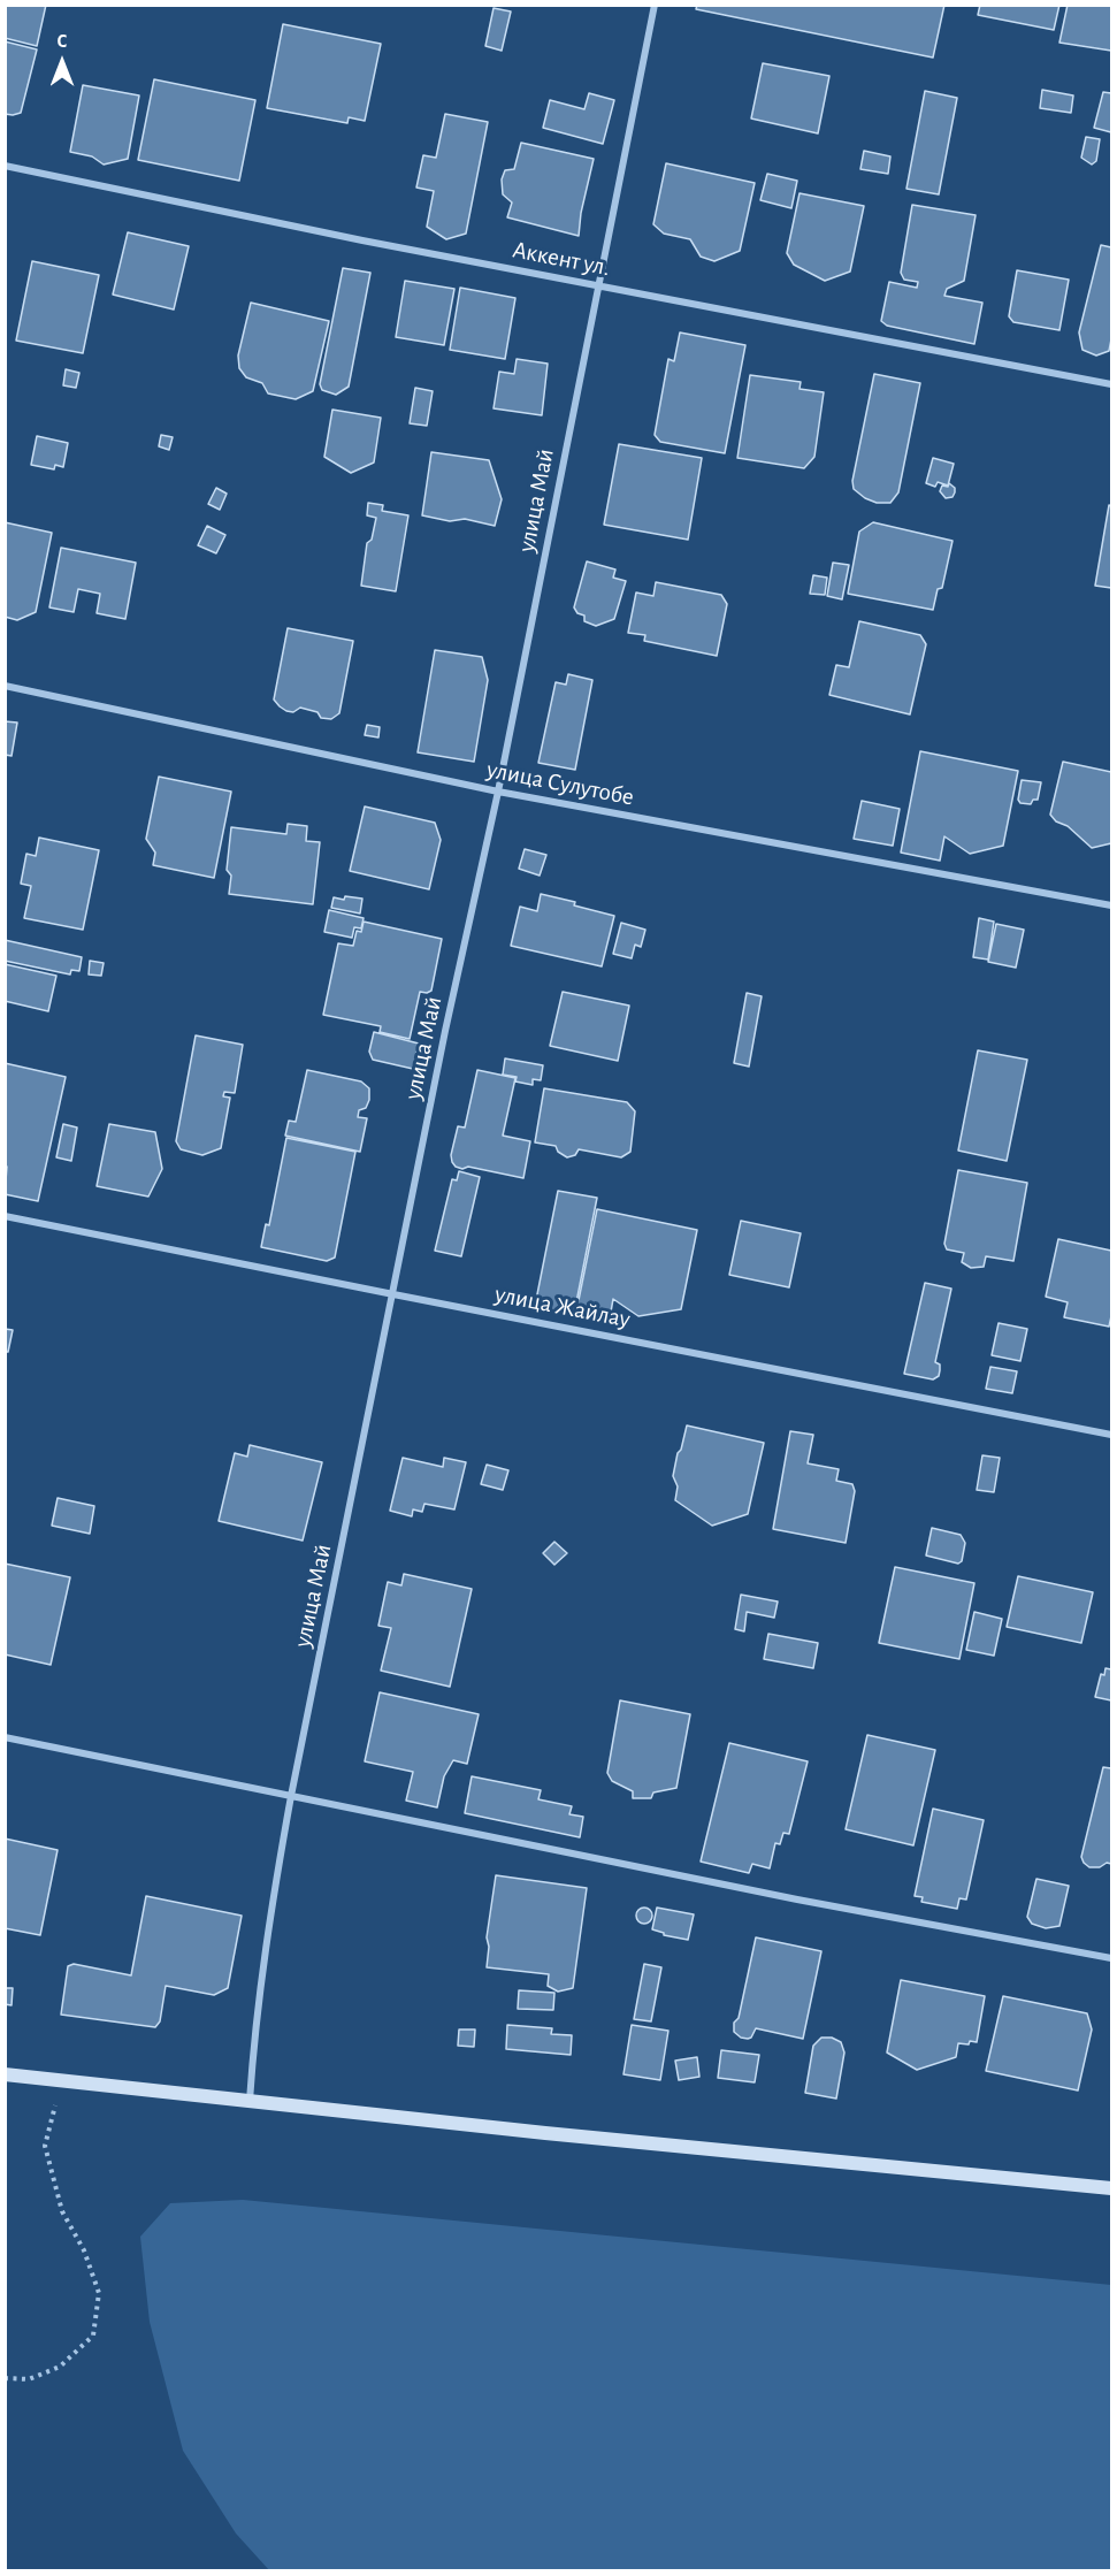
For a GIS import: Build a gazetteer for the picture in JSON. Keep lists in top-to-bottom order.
{
  "streets": {
    "street": [
      "Аккент ул.",
      "улица Май",
      "улица Сулутобе",
      "улица Жайлау"
    ]
  },
  "crossings": [
    ["Аккент ул.", "улица Май"],
    ["улица Май", "улица Сулутобе"],
    ["улица Май", "улица Жайлау"]
  ],
  "north": "top"
}
